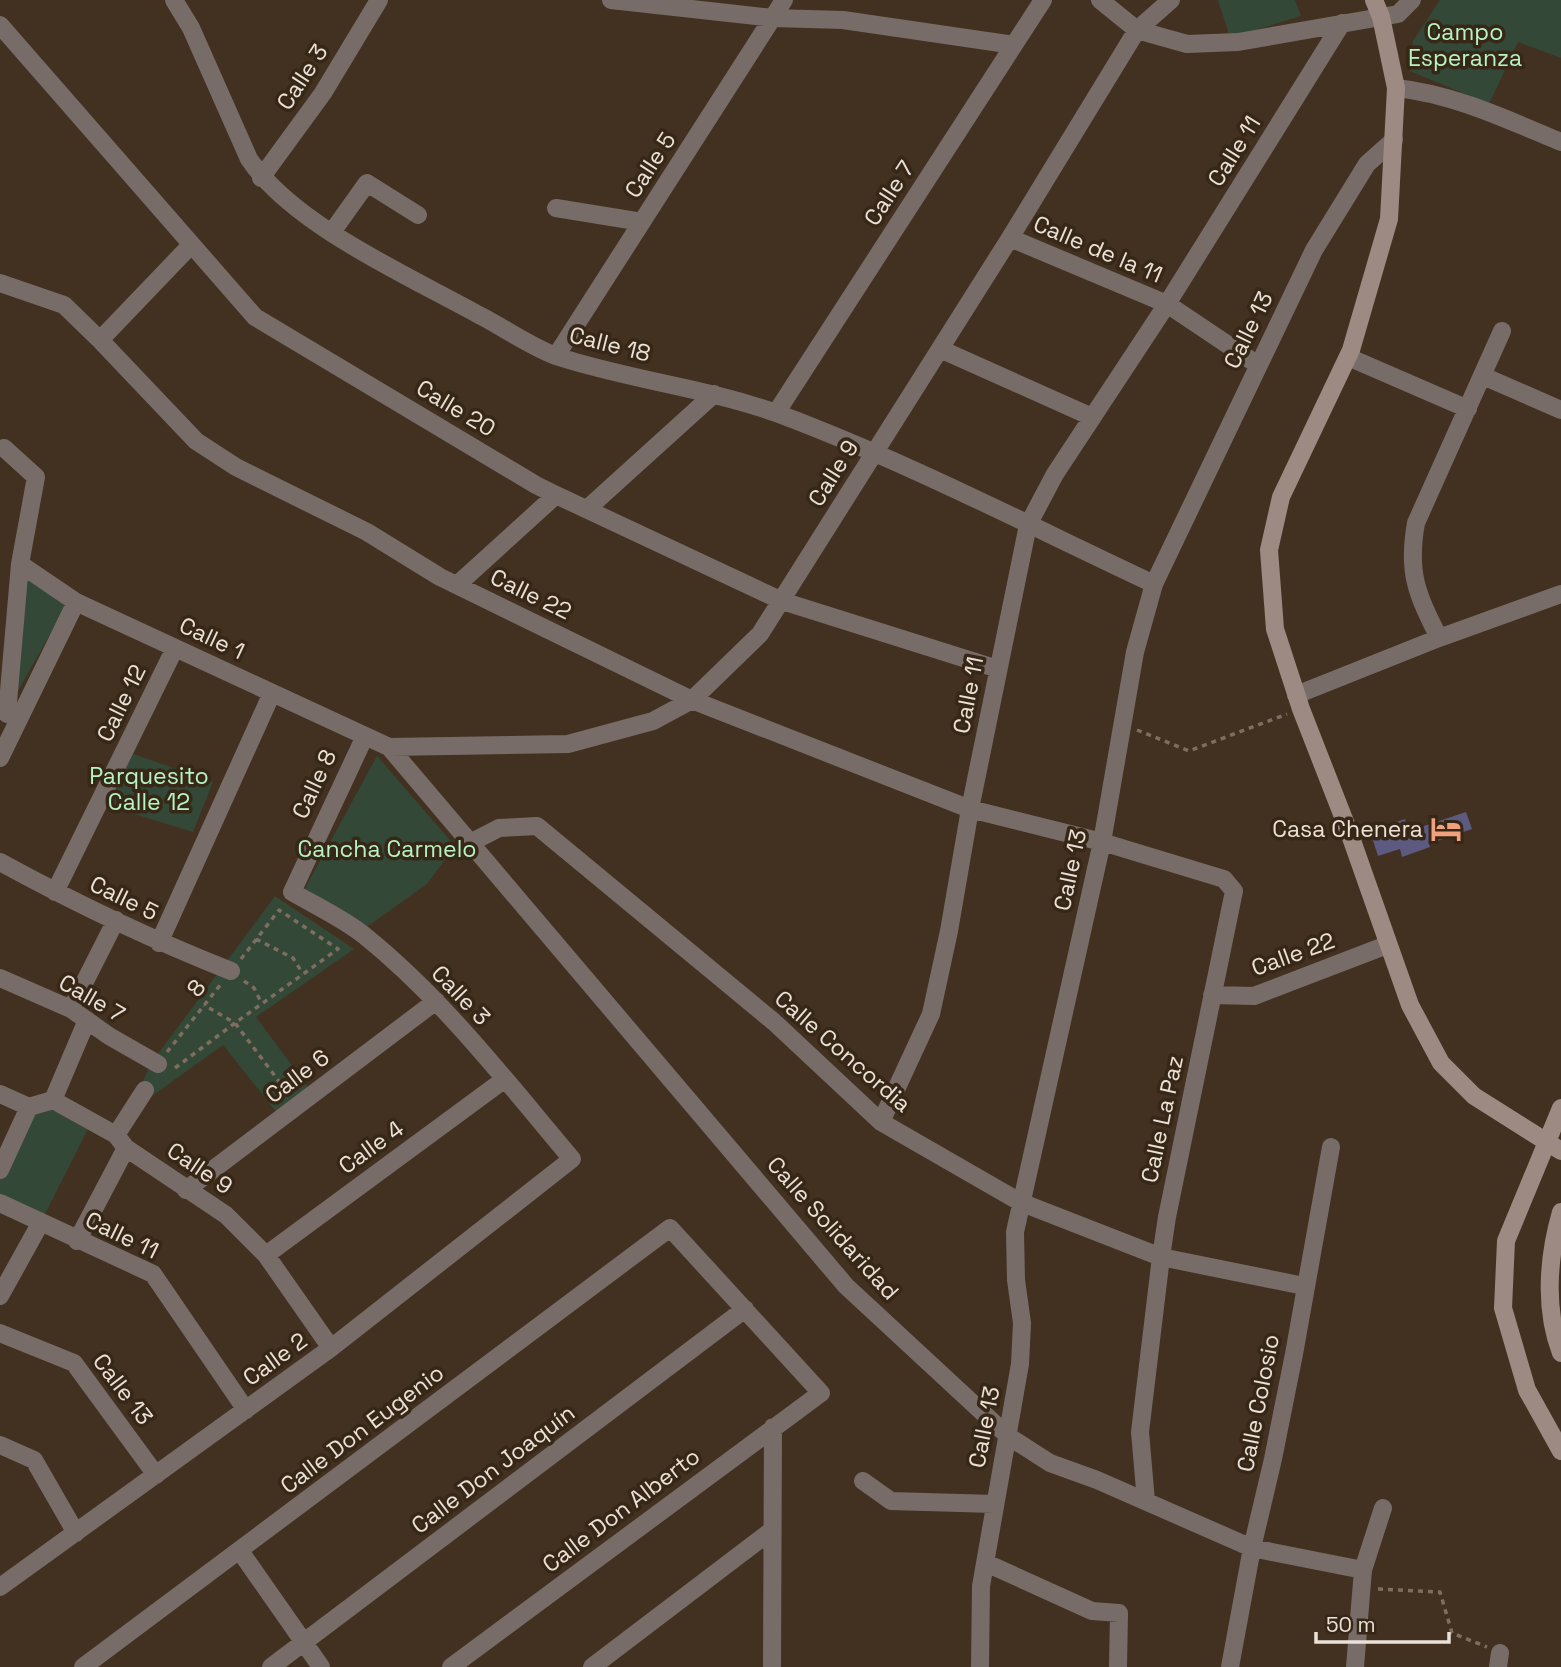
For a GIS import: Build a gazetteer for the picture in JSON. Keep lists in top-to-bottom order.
{
  "streets": {
    "street": [
      "Calle 3",
      "Calle 11",
      "Calle 5",
      "Calle 7",
      "Calle de la 11",
      "Calle 13",
      "Calle 18",
      "Calle 20",
      "Calle 9",
      "Calle 22",
      "Calle 1",
      "Calle 12",
      "Calle 8",
      "Calle Concordia",
      "Calle 6",
      "Calle La Paz",
      "Calle 4",
      "Calle Solidaridad",
      "Calle 2",
      "Calle Colosio",
      "Calle Don Eugenio",
      "Calle Don Joaquín",
      "Calle Don Alberto"
    ],
    "path": ["8"]
  },
  "crossings": [
    ["Calle 3", "Calle 18"],
    ["Calle 3", "Calle 8"],
    ["Calle 3", "Calle 6"],
    ["Calle 3", "Calle 4"],
    ["Calle 3", "Calle 2"],
    ["Calle 11", "Calle de la 11"],
    ["Calle 11", "Calle 18"],
    ["Calle 11", "Calle 20"],
    ["Calle 11", "Calle 22"],
    ["Calle 11", "Calle Concordia"],
    ["Calle 11", "Calle 2"],
    ["Calle 5", "Calle 18"],
    ["Calle 5", "Calle 12"],
    ["Calle 5", "8"],
    ["Calle 7", "Calle 18"],
    ["Calle 7", "8"],
    ["Calle de la 11", "Calle 9"],
    ["Calle 13", "Calle 18"],
    ["Calle 13", "Calle 22"],
    ["Calle 13", "Calle Concordia"],
    ["Calle 13", "Calle La Paz"],
    ["Calle 13", "Calle Solidaridad"],
    ["Calle 13", "Calle 2"],
    ["Calle 18", "Calle 9"],
    ["Calle 20", "Calle 9"],
    ["Calle 9", "Calle 22"],
    ["Calle 9", "Calle 1"],
    ["Calle 9", "Calle 6"],
    ["Calle 9", "Calle 4"],
    ["Calle 9", "Calle Solidaridad"],
    ["Calle 9", "Calle 2"],
    ["Calle 22", "Calle La Paz"],
    ["Calle 1", "Calle 12"],
    ["Calle 1", "Calle 8"],
    ["Calle 1", "Calle Solidaridad"],
    ["Calle Concordia", "Calle La Paz"],
    ["Calle Concordia", "Calle Solidaridad"],
    ["Calle Concordia", "Calle Colosio"],
    ["Calle La Paz", "Calle Solidaridad"],
    ["Calle Solidaridad", "Calle Colosio"],
    ["Calle Don Eugenio", "Calle Don Joaquín"],
    ["Calle Don Eugenio", "Calle Don Alberto"],
    ["Calle Don Joaquín", "Calle Don Alberto"]
  ],
  "parks": ["Campo Esperanza", "Parquesito Calle 12", "Cancha Carmelo"],
  "places": {
    "hotel": ["Casa Chenera"]
  },
  "scale_bar": "50 m"
}
